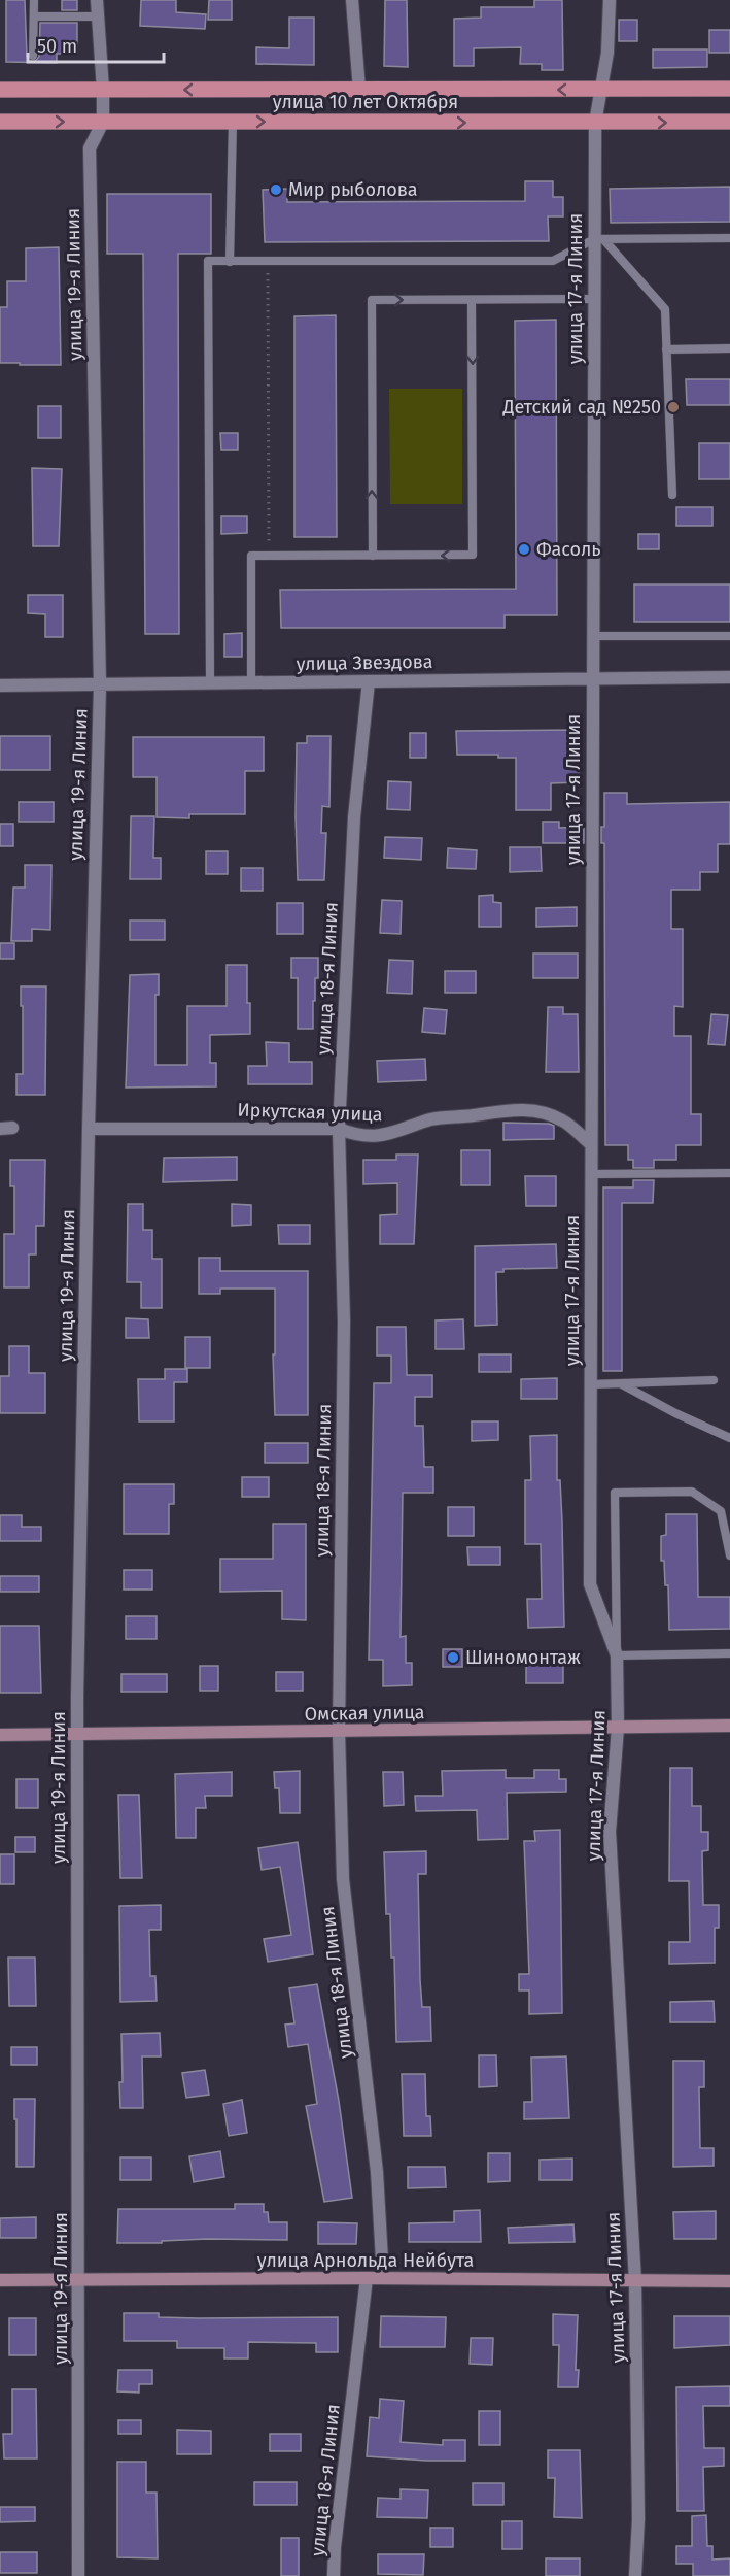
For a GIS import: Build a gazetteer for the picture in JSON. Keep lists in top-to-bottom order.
{
  "streets": {
    "main road": ["улица 10 лет Октября"],
    "street": [
      "улица 19-я Линия",
      "улица 17-я Линия",
      "улица Звездова",
      "улица 18-я Линия",
      "Иркутская улица",
      "Омская улица",
      "улица Арнольда Нейбута"
    ]
  },
  "crossings": [
    ["улица 10 лет Октября", "улица 19-я Линия"],
    ["улица 10 лет Октября", "улица 17-я Линия"],
    ["улица 19-я Линия", "улица Звездова"],
    ["улица 19-я Линия", "Иркутская улица"],
    ["улица 19-я Линия", "Омская улица"],
    ["улица 19-я Линия", "улица Арнольда Нейбута"],
    ["улица 17-я Линия", "улица Звездова"],
    ["улица 17-я Линия", "Иркутская улица"],
    ["улица 17-я Линия", "Омская улица"],
    ["улица 17-я Линия", "улица Арнольда Нейбута"],
    ["улица Звездова", "улица 18-я Линия"],
    ["улица 18-я Линия", "Иркутская улица"],
    ["улица 18-я Линия", "Омская улица"],
    ["улица 18-я Линия", "улица Арнольда Нейбута"]
  ],
  "places": [
    "Мир рыболова",
    "Детский сад №250",
    "Фасоль",
    "Шиномонтаж"
  ],
  "scale_bar": "50 m"
}
